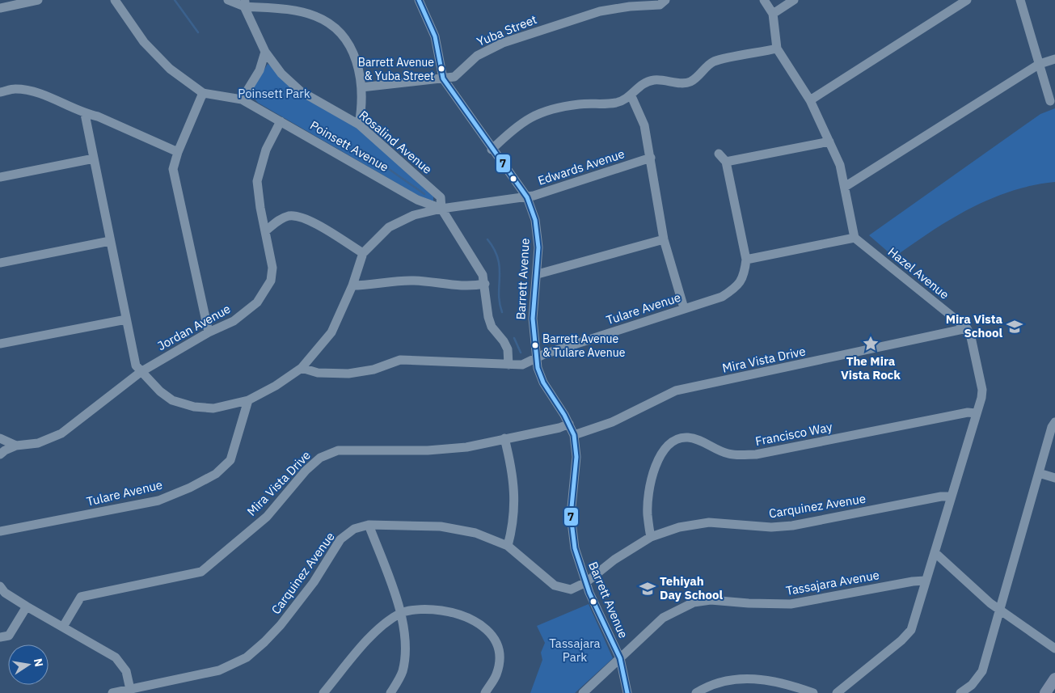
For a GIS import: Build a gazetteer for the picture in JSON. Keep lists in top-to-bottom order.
{
  "streets": {
    "street": [
      "Yuba Street",
      "Rosalind Avenue",
      "Poinsett Avenue",
      "Edwards Avenue",
      "Hazel Avenue",
      "Barrett Avenue",
      "Tulare Avenue",
      "Jordan Avenue",
      "Mira Vista Drive",
      "Francisco Way",
      "Carquinez Avenue",
      "Tassajara Avenue"
    ]
  },
  "crossings": [
    ["Yuba Street", "Barrett Avenue"],
    ["Rosalind Avenue", "Poinsett Avenue"],
    ["Rosalind Avenue", "Edwards Avenue"],
    ["Poinsett Avenue", "Edwards Avenue"],
    ["Poinsett Avenue", "Jordan Avenue"],
    ["Edwards Avenue", "Barrett Avenue"],
    ["Edwards Avenue", "Tulare Avenue"],
    ["Edwards Avenue", "Jordan Avenue"],
    ["Hazel Avenue", "Mira Vista Drive"],
    ["Barrett Avenue", "Tulare Avenue"],
    ["Barrett Avenue", "Mira Vista Drive"],
    ["Barrett Avenue", "Carquinez Avenue"],
    ["Barrett Avenue", "Tassajara Avenue"],
    ["Francisco Way", "Carquinez Avenue"]
  ],
  "parks": ["Poinsett Park", "Tassajara Park"],
  "places": {
    "other": ["Barrett Avenue & Yuba Street", "Barrett Avenue & Tulare Avenue"],
    "school or university": ["Mira Vista School", "Tehiyah Day School"],
    "place": ["The Mira Vista Rock"]
  },
  "lines": ["transit line 7"],
  "north": "right"
}
